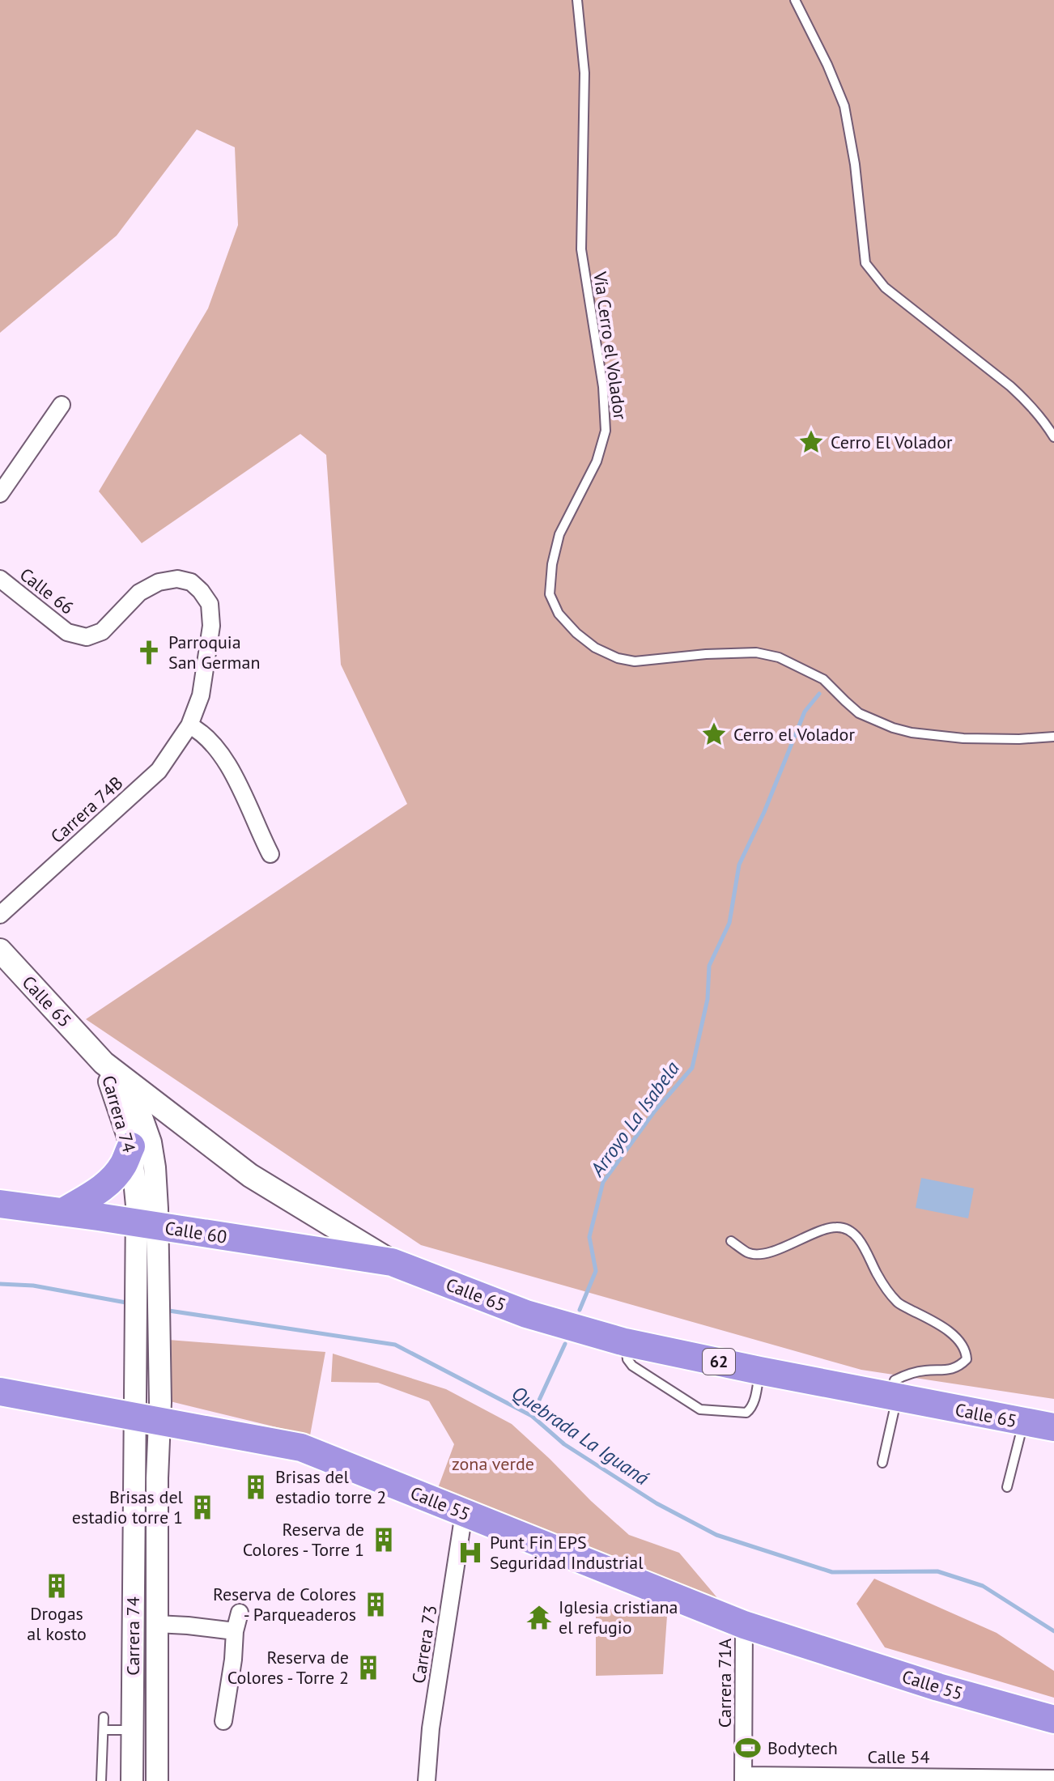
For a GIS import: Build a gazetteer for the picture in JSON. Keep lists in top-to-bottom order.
{
  "streets": {
    "highway": [
      "Calle 65",
      "Calle 60",
      "62",
      "Calle 55"
    ],
    "street": [
      "Calle 66",
      "Carrera 74B",
      "Carrera 74",
      "Carrera 73",
      "Carrera 71A",
      "Calle 54"
    ],
    "lane": ["Vía Cerro el Volador"]
  },
  "crossings": [
    ["Calle 66", "Carrera 74B"],
    ["Calle 65", "Carrera 74"],
    ["Calle 65", "Calle 60"],
    ["Carrera 74", "Calle 60"],
    ["Carrera 74", "Calle 55"],
    ["Calle 55", "Carrera 73"],
    ["Calle 55", "Carrera 71A"],
    ["Carrera 71A", "Calle 54"]
  ],
  "water": ["Arroyo La Isabela", "Quebrada La Iguaná"],
  "parks": ["zona verde"],
  "places": {
    "place": ["Cerro El Volador", "Cerro el Volador"],
    "church": ["Parroquia San German"],
    "building": [
      "Brisas del estadio torre 2",
      "Brisas del estadio torre 1",
      "Reserva de Colores - Torre 1",
      "Drogas al kosto",
      "Reserva de Colores - Parqueaderos",
      "Reserva de Colores - Torre 2"
    ],
    "hospital": ["Punt Fin EPS Seguridad Industrial"],
    "temple": ["Iglesia cristiana el refugio"],
    "sports": ["Bodytech"]
  }
}
